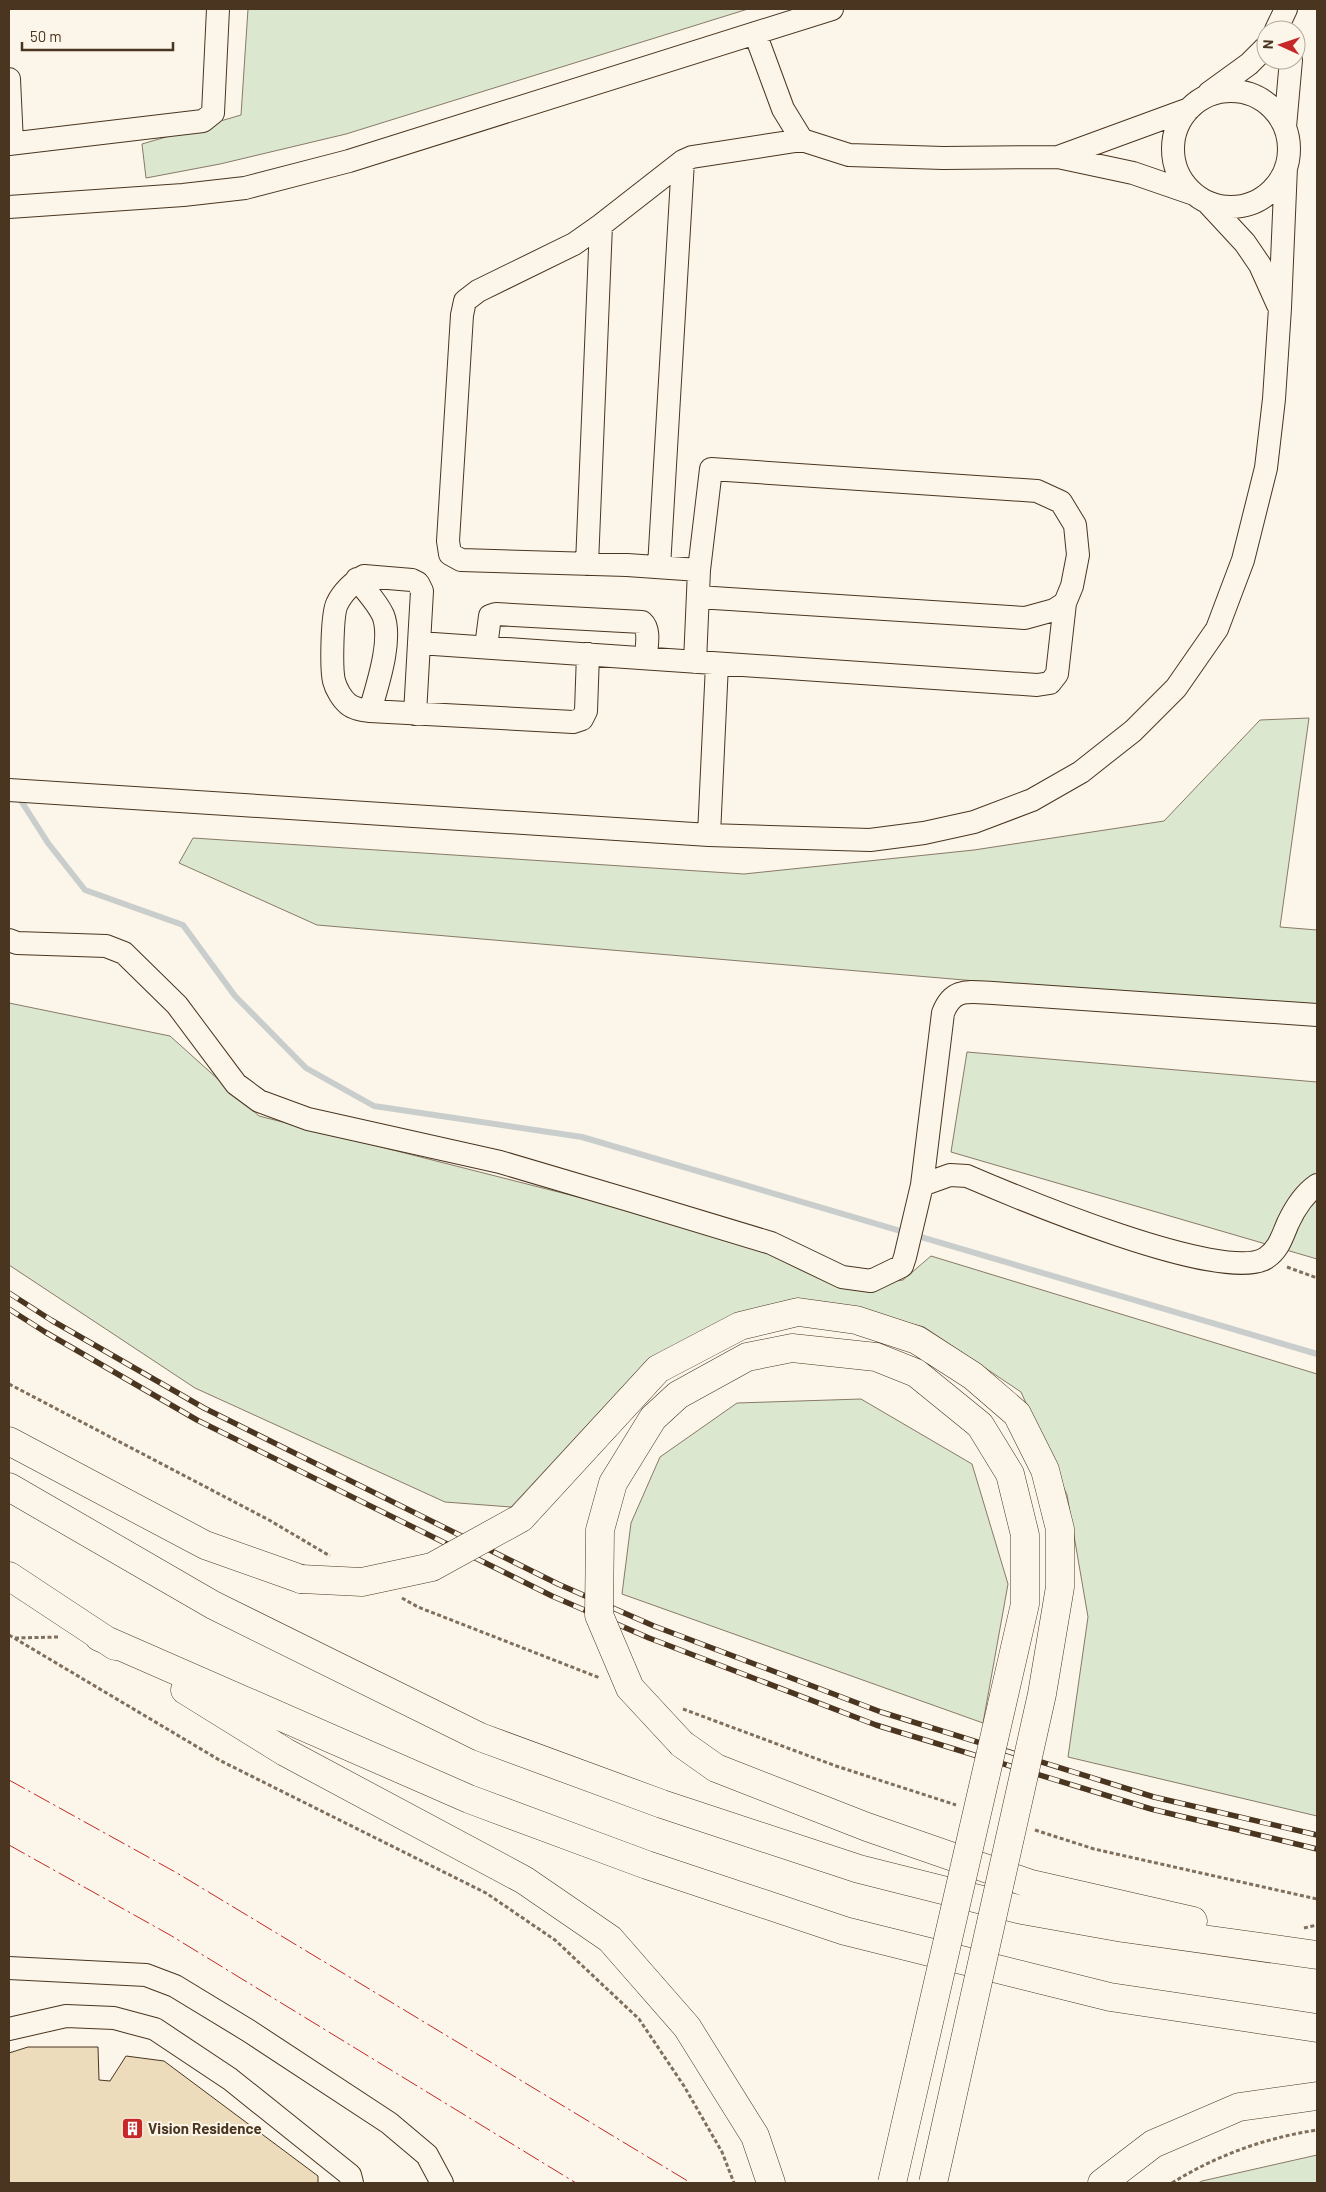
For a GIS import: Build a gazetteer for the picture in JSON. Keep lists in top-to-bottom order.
{
  "places": {
    "building": ["Vision Residence"]
  },
  "scale_bar": "50 m",
  "north": "left"
}
